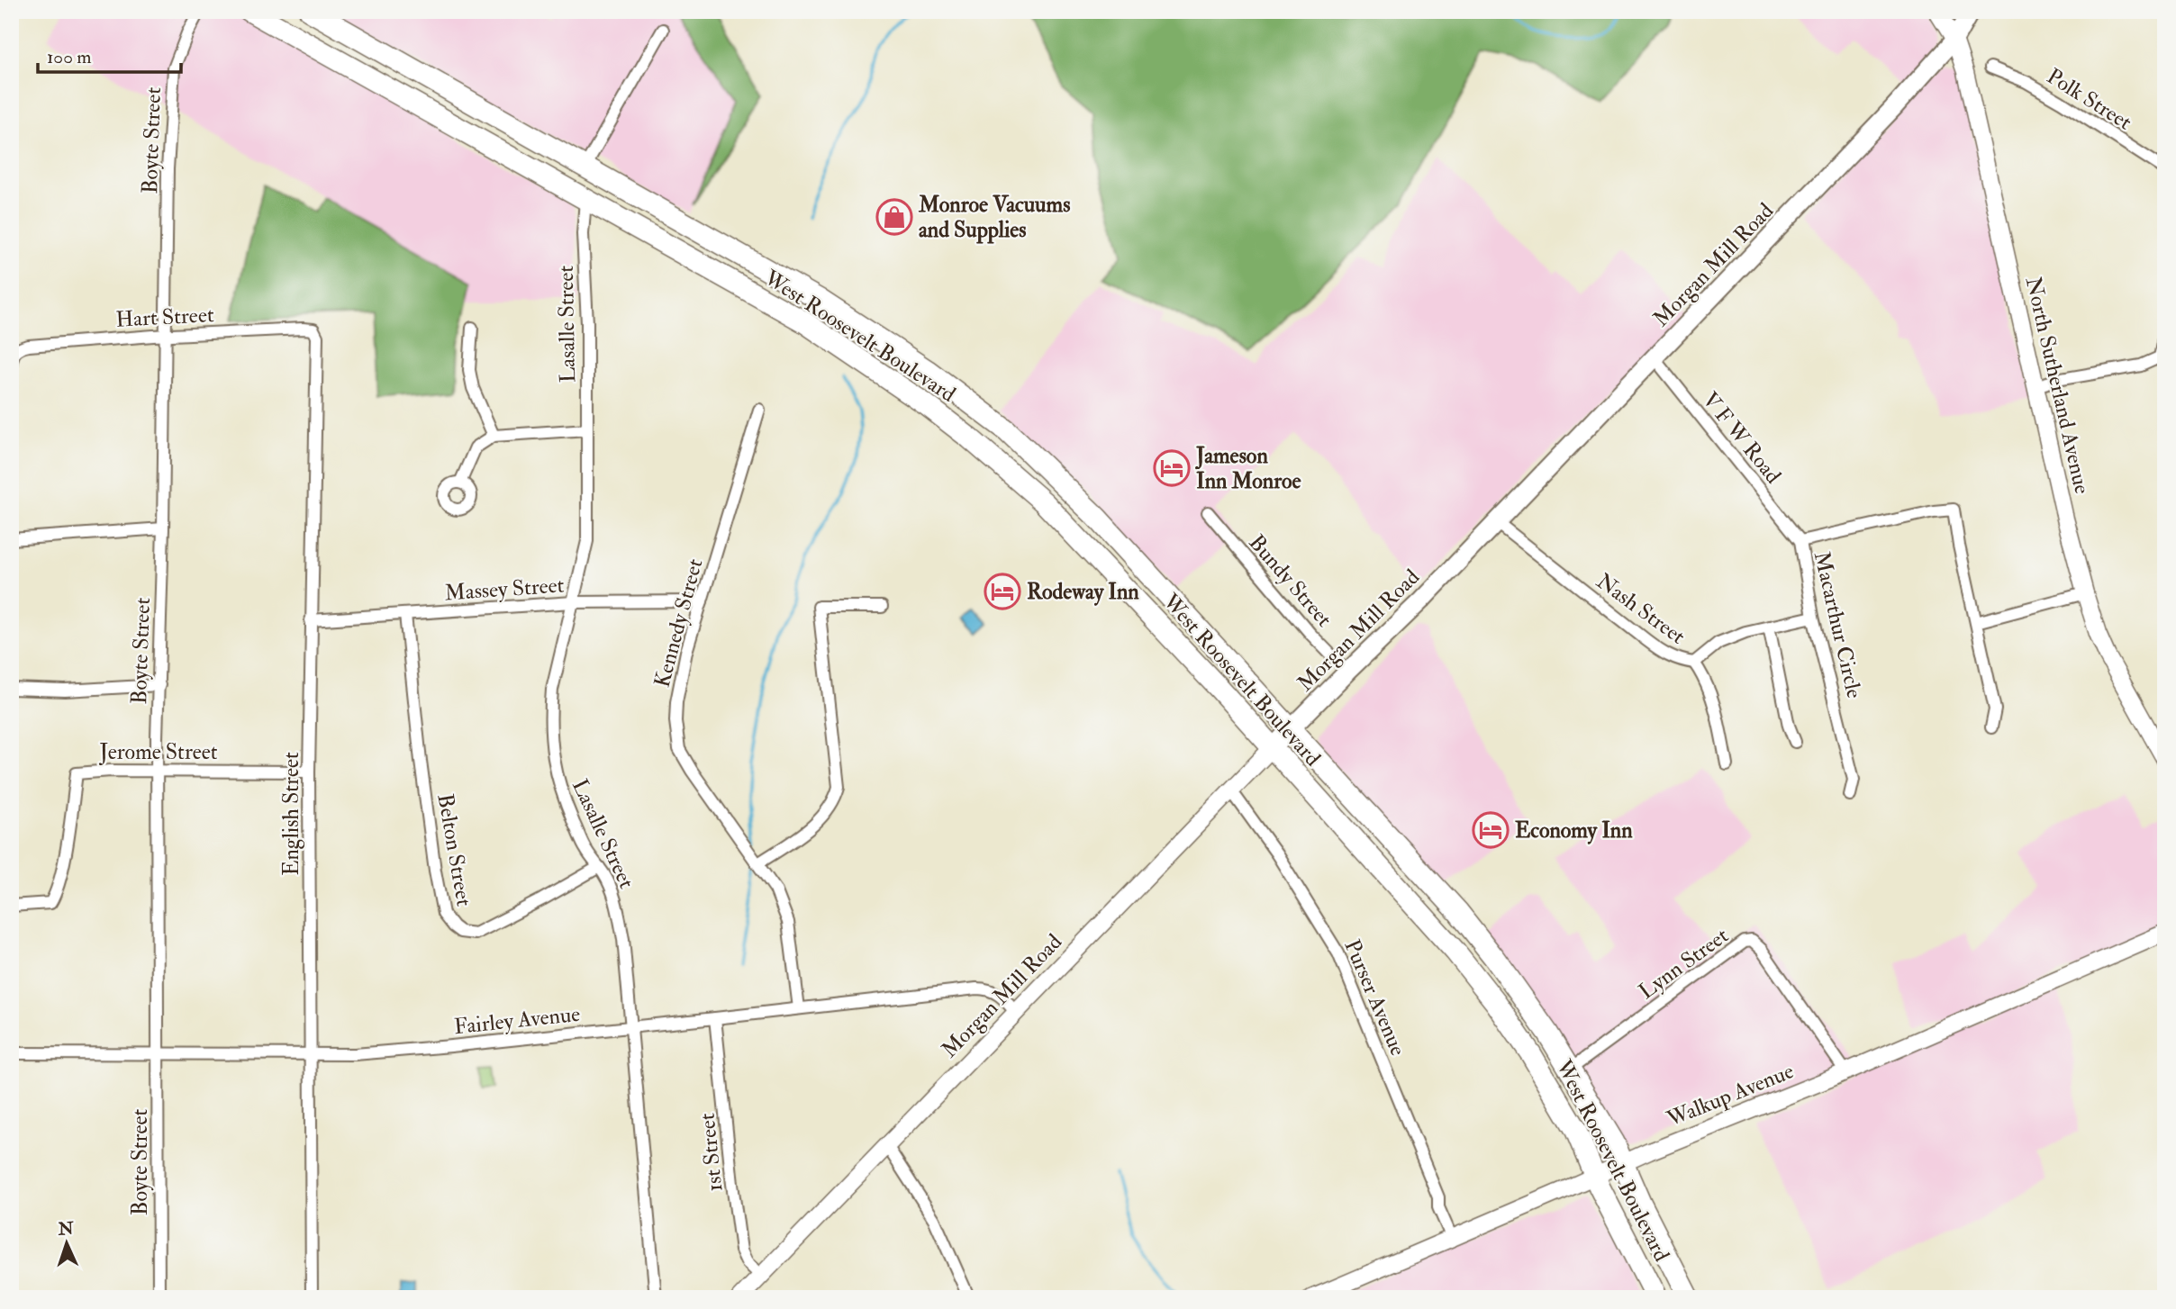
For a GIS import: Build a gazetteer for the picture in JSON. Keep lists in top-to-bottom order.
{
  "streets": {
    "highway": ["West Roosevelt Boulevard"],
    "main road": ["Morgan Mill Road"],
    "street": [
      "Polk Street",
      "Boyte Street",
      "Hart Street",
      "Lasalle Street",
      "North Sutherland Avenue",
      "V F W Road",
      "Bundy Street",
      "Massey Street",
      "Nash Street",
      "Kennedy Street",
      "Macarthur Circle",
      "Jerome Street",
      "English Street",
      "Belton Street",
      "Lynn Street",
      "Purser Avenue",
      "Fairley Avenue",
      "Walkup Avenue",
      "1st Street"
    ]
  },
  "crossings": [
    ["Boyte Street", "Hart Street"],
    ["Boyte Street", "Jerome Street"],
    ["Boyte Street", "Fairley Avenue"],
    ["Morgan Mill Road", "West Roosevelt Boulevard"],
    ["Morgan Mill Road", "North Sutherland Avenue"],
    ["Morgan Mill Road", "V F W Road"],
    ["Morgan Mill Road", "Bundy Street"],
    ["Morgan Mill Road", "Nash Street"],
    ["Morgan Mill Road", "Purser Avenue"],
    ["Morgan Mill Road", "Fairley Avenue"],
    ["Morgan Mill Road", "1st Street"],
    ["Hart Street", "English Street"],
    ["Lasalle Street", "West Roosevelt Boulevard"],
    ["Lasalle Street", "Massey Street"],
    ["Lasalle Street", "Belton Street"],
    ["Lasalle Street", "Fairley Avenue"],
    ["West Roosevelt Boulevard", "Lynn Street"],
    ["West Roosevelt Boulevard", "Walkup Avenue"],
    ["V F W Road", "Macarthur Circle"],
    ["Massey Street", "Kennedy Street"],
    ["Massey Street", "English Street"],
    ["Massey Street", "Belton Street"],
    ["Nash Street", "Macarthur Circle"],
    ["Kennedy Street", "Fairley Avenue"],
    ["Jerome Street", "English Street"],
    ["English Street", "Fairley Avenue"],
    ["Lynn Street", "Walkup Avenue"],
    ["Purser Avenue", "Walkup Avenue"],
    ["Fairley Avenue", "1st Street"]
  ],
  "places": {
    "shop": ["Monroe Vacuums and Supplies"],
    "hotel": ["Jameson Inn Monroe", "Rodeway Inn", "Economy Inn"]
  },
  "scale_bar": "100 m",
  "north": "top"
}
